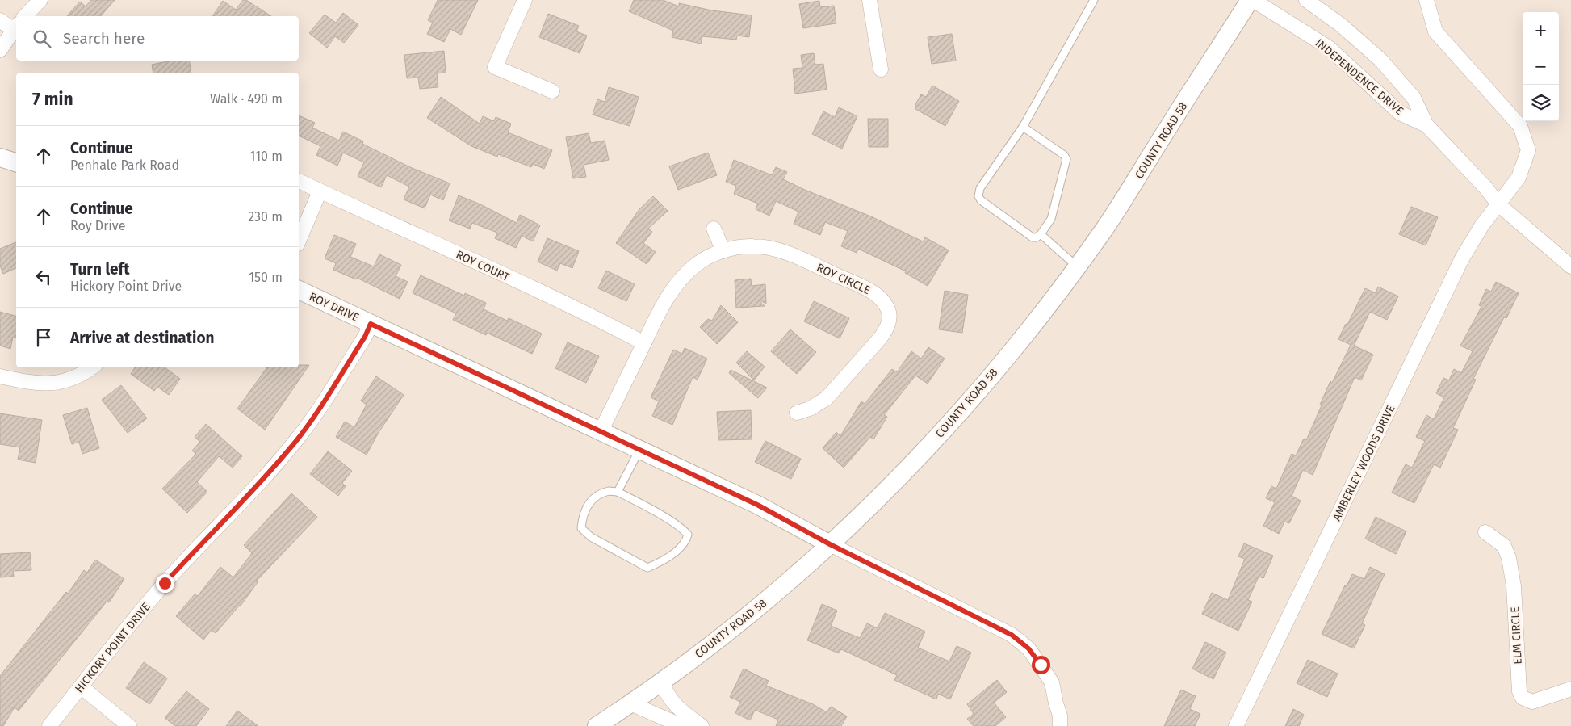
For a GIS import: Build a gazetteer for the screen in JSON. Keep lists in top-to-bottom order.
{
  "streets": {
    "street": [
      "INDEPENDENCE DRIVE",
      "COUNTY ROAD 58",
      "ROY COURT",
      "ROY CIRCLE",
      "ROY DRIVE",
      "AMBERLEY WOODS DRIVE",
      "ELM CIRCLE",
      "HICKORY POINT DRIVE"
    ]
  },
  "crossings": [
    ["INDEPENDENCE DRIVE", "COUNTY ROAD 58"],
    ["INDEPENDENCE DRIVE", "AMBERLEY WOODS DRIVE"],
    ["COUNTY ROAD 58", "ROY DRIVE"],
    ["ROY COURT", "ROY CIRCLE"],
    ["ROY CIRCLE", "ROY DRIVE"],
    ["ROY DRIVE", "HICKORY POINT DRIVE"]
  ],
  "page": {
    "map_buttons": ["+", "−"],
    "search": "Search here",
    "heading": ["7 min", "Walk · 490 m"],
    "list": [
      ["Continue", "Penhale Park Road", "110 m"],
      ["Continue", "Roy Drive", "230 m"],
      ["Turn left", "Hickory Point Drive", "150 m"],
      "Arrive at destination"
    ]
  }
}
